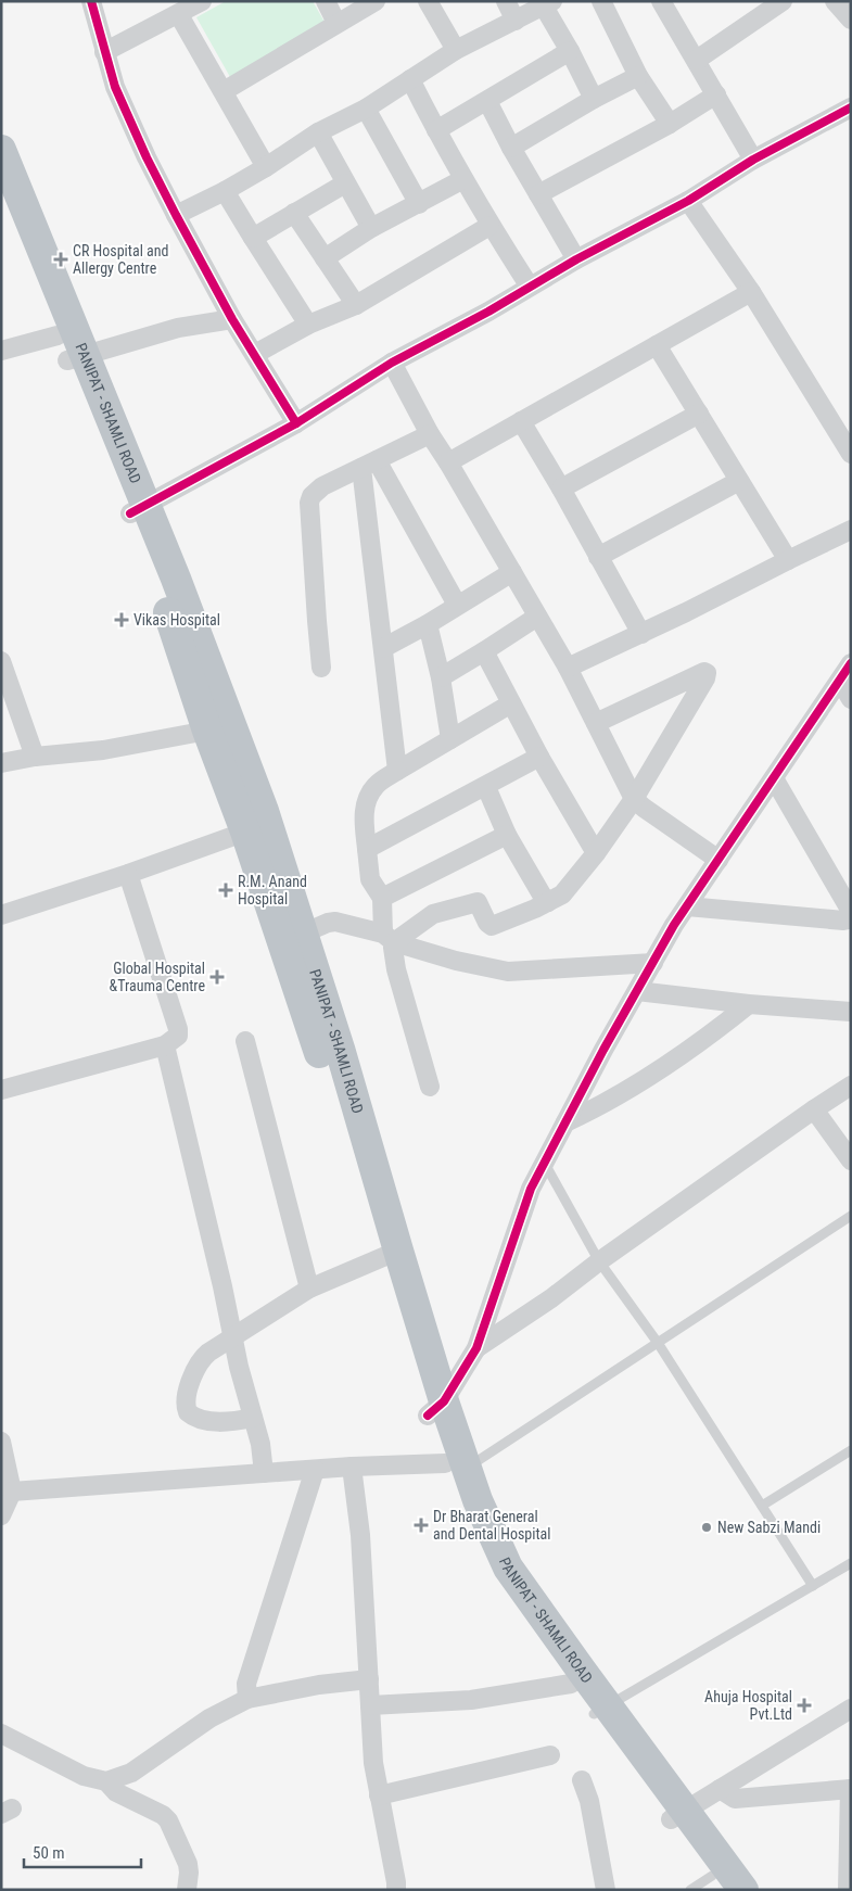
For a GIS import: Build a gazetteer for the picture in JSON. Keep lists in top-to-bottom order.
{
  "streets": {
    "highway": ["PANIPAT - SHAMLI ROAD"]
  },
  "places": {
    "health": [
      "CR Hospital and Allergy Centre",
      "Vikas Hospital",
      "R.M. Anand Hospital",
      "Global Hospital &Trauma Centre",
      "Dr Bharat General and Dental Hospital",
      "Ahuja Hospital Pvt.Ltd"
    ],
    "other": ["New Sabzi Mandi"]
  },
  "scale_bar": "50 m"
}
